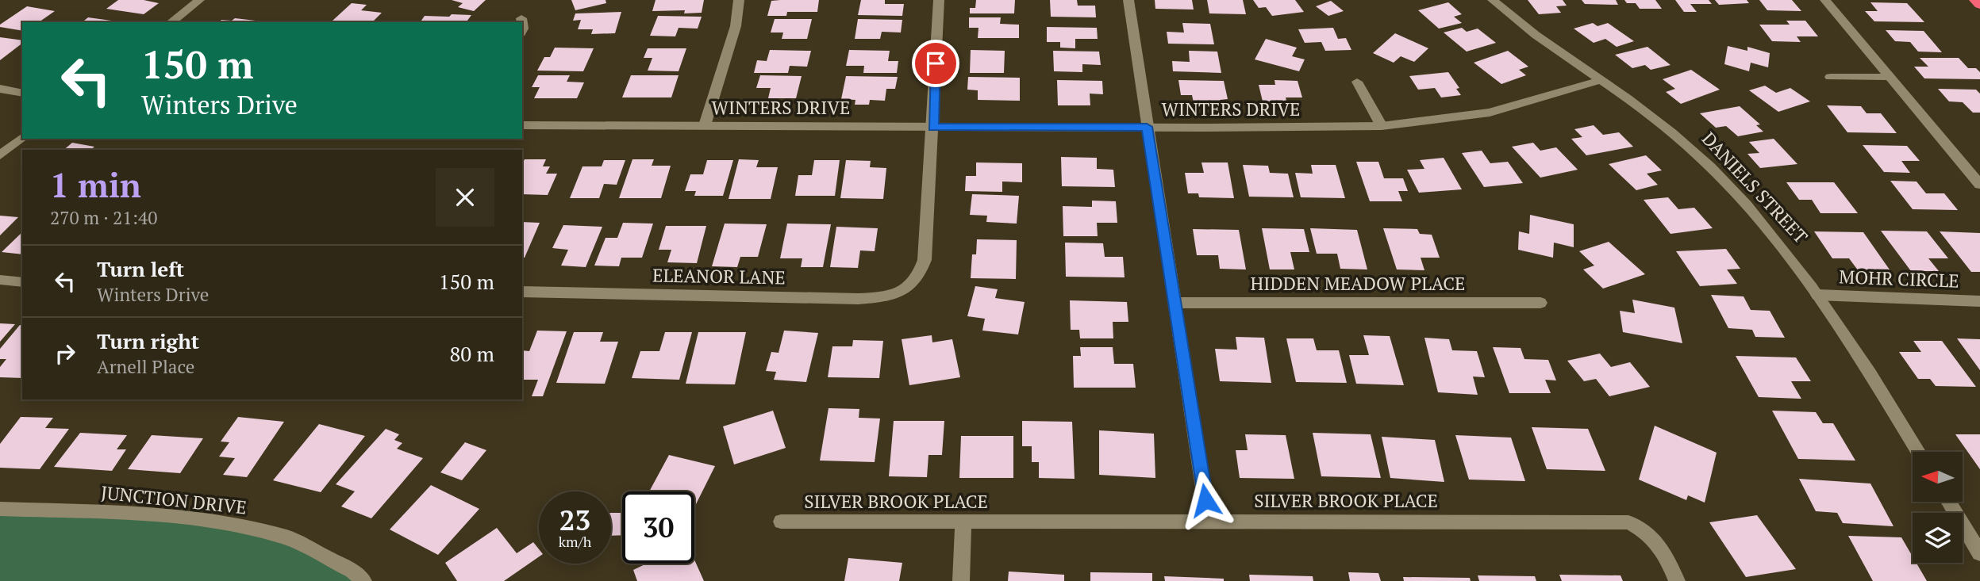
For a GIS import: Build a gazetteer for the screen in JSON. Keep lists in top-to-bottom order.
{
  "streets": {
    "street": [
      "WINTERS DRIVE",
      "DANIELS STREET",
      "ELEANOR LANE",
      "MOHR CIRCLE",
      "HIDDEN MEADOW PLACE",
      "JUNCTION DRIVE",
      "SILVER BROOK PLACE"
    ]
  },
  "crossings": [
    ["WINTERS DRIVE", "DANIELS STREET"],
    ["WINTERS DRIVE", "ELEANOR LANE"],
    ["DANIELS STREET", "MOHR CIRCLE"]
  ],
  "north": "left",
  "page": {
    "turn": ["150 m", "Winters Drive"],
    "heading": ["1 min", "270 m · 21:40"],
    "list": [
      {
        "name": "Turn left",
        "note": "Winters Drive",
        "value": "150 m"
      },
      {
        "name": "Turn right",
        "note": "Arnell Place",
        "value": "80 m"
      }
    ],
    "speed": "23 km/h",
    "limit": "30"
  }
}
